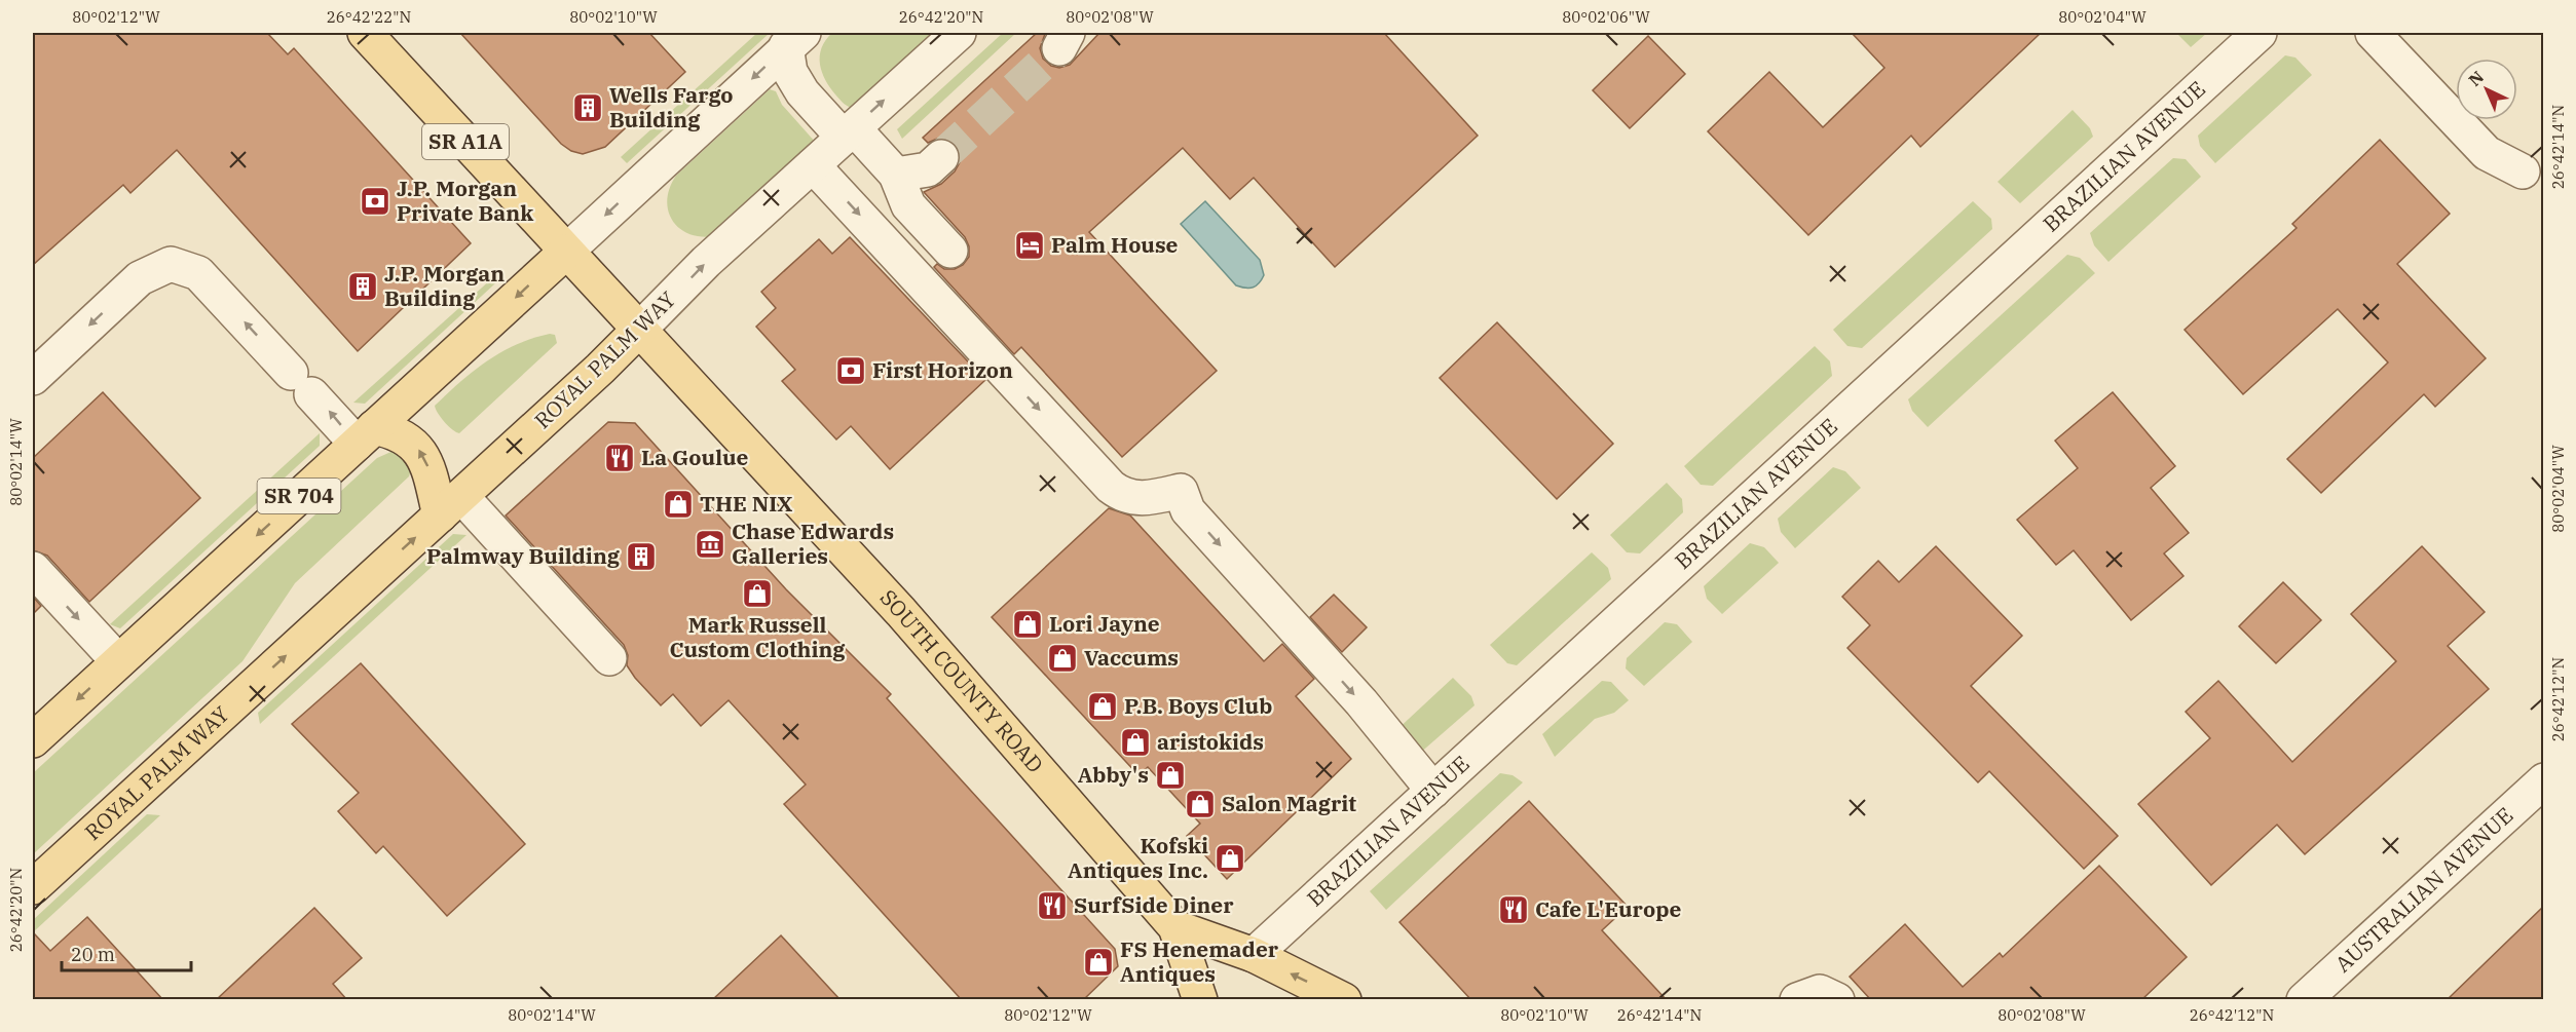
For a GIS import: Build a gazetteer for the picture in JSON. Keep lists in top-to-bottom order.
{
  "streets": {
    "main road": [
      "SR A1A",
      "ROYAL PALM WAY",
      "SR 704",
      "SOUTH COUNTY ROAD"
    ],
    "street": ["BRAZILIAN AVENUE", "AUSTRALIAN AVENUE"]
  },
  "crossings": [
    ["BRAZILIAN AVENUE", "SOUTH COUNTY ROAD"],
    ["ROYAL PALM WAY", "SOUTH COUNTY ROAD"],
    ["SR 704", "SOUTH COUNTY ROAD"]
  ],
  "one_way": ["ROYAL PALM WAY"],
  "places": {
    "building": ["Wells Fargo Building", "J.P. Morgan Building", "Palmway Building"],
    "bank": ["J.P. Morgan Private Bank", "First Horizon"],
    "hotel": ["Palm House"],
    "restaurant": ["La Goulue", "SurfSide Diner", "Cafe L'Europe"],
    "shop": [
      "THE NIX",
      "Mark Russell Custom Clothing",
      "Lori Jayne",
      "Vaccums",
      "P.B. Boys Club",
      "aristokids",
      "Abby's",
      "Salon Magrit",
      "Kofski Antiques Inc.",
      "FS Henemader Antiques"
    ],
    "museum": ["Chase Edwards Galleries"]
  },
  "scale_bar": "20 m",
  "north": "top left",
  "coordinates": [
    "80°02'12\"W",
    "26°42'22\"N",
    "80°02'10\"W",
    "26°42'20\"N",
    "80°02'08\"W",
    "80°02'06\"W",
    "80°02'04\"W",
    "26°42'14\"N",
    "80°02'14\"W",
    "26°42'12\"N"
  ]
}
